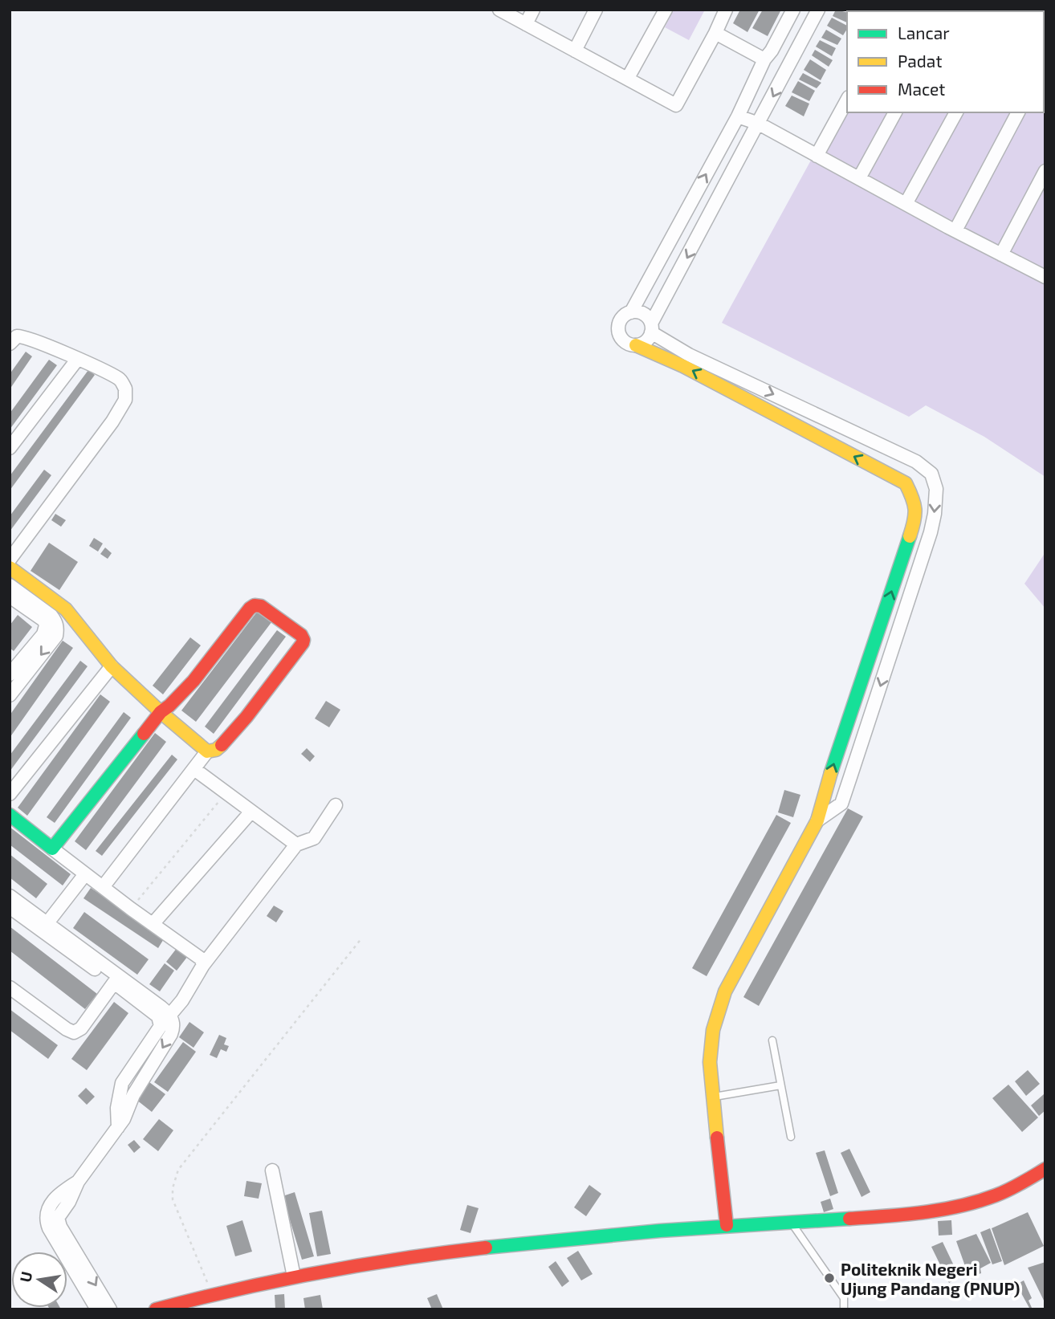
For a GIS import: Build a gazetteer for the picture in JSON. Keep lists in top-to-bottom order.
{
  "places": ["Politeknik Negeri Ujung Pandang (PNUP)"],
  "legend": ["Lancar", "Padat", "Macet"],
  "north": "left"
}
